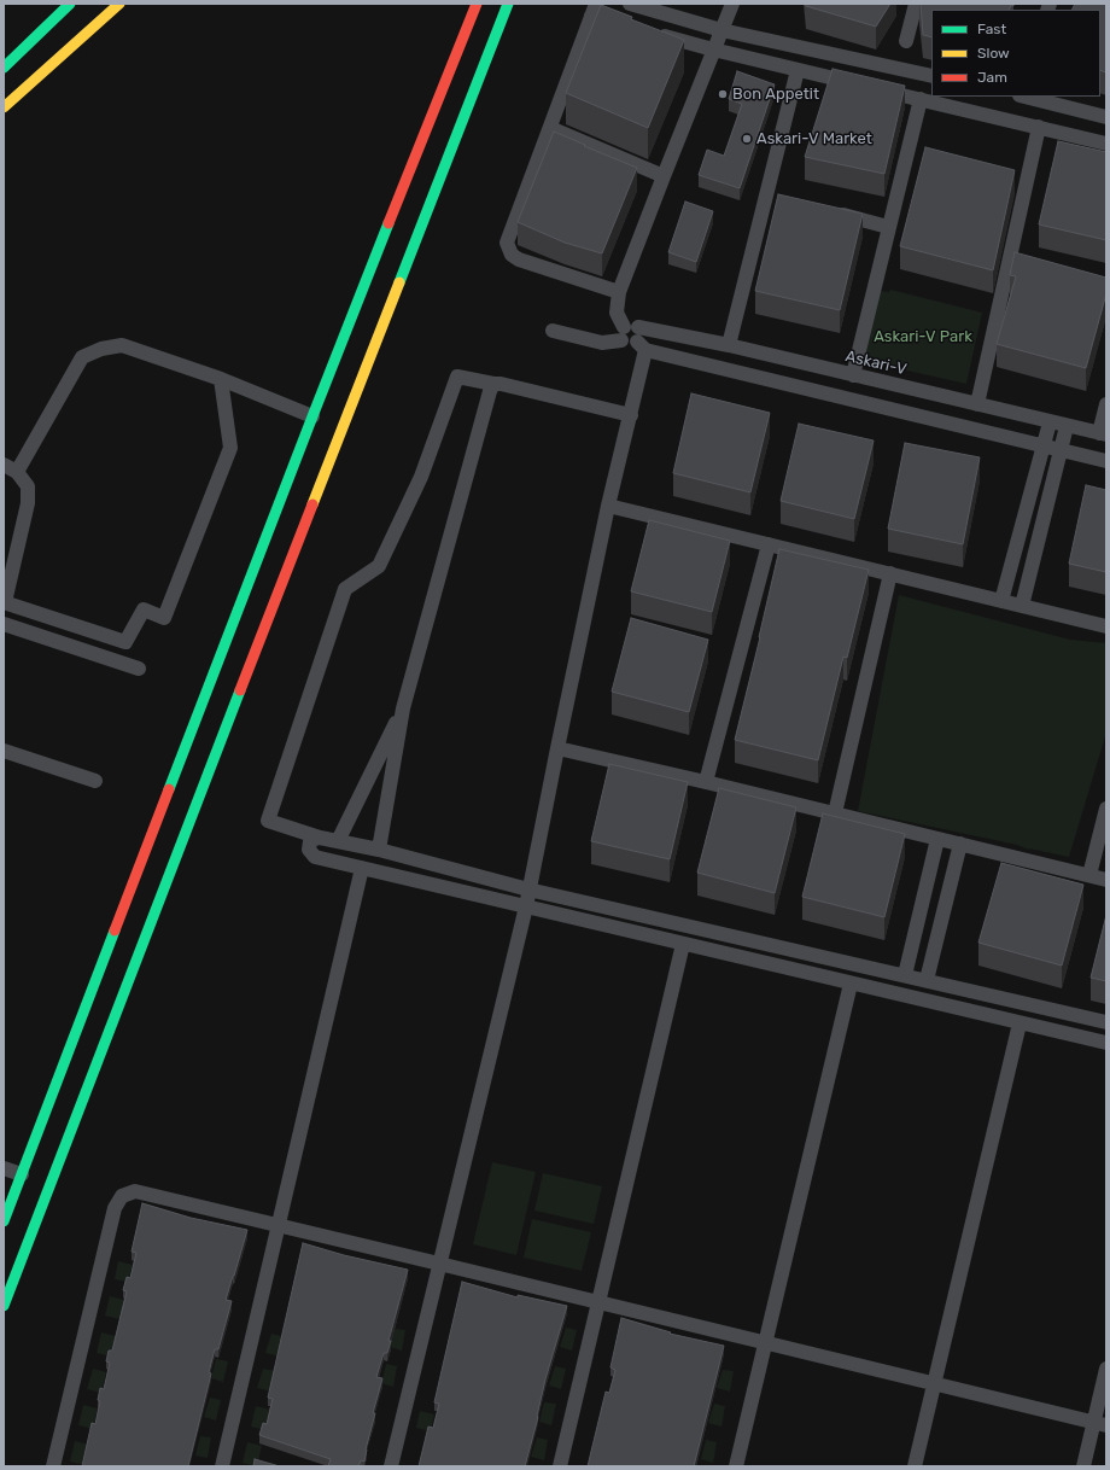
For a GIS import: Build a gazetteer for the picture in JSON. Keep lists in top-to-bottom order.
{
  "streets": {
    "street": ["Askari-V"]
  },
  "parks": ["Askari-V Park"],
  "places": ["Bon Appetit", "Askari-V Market"],
  "legend": ["Fast", "Slow", "Jam"]
}
